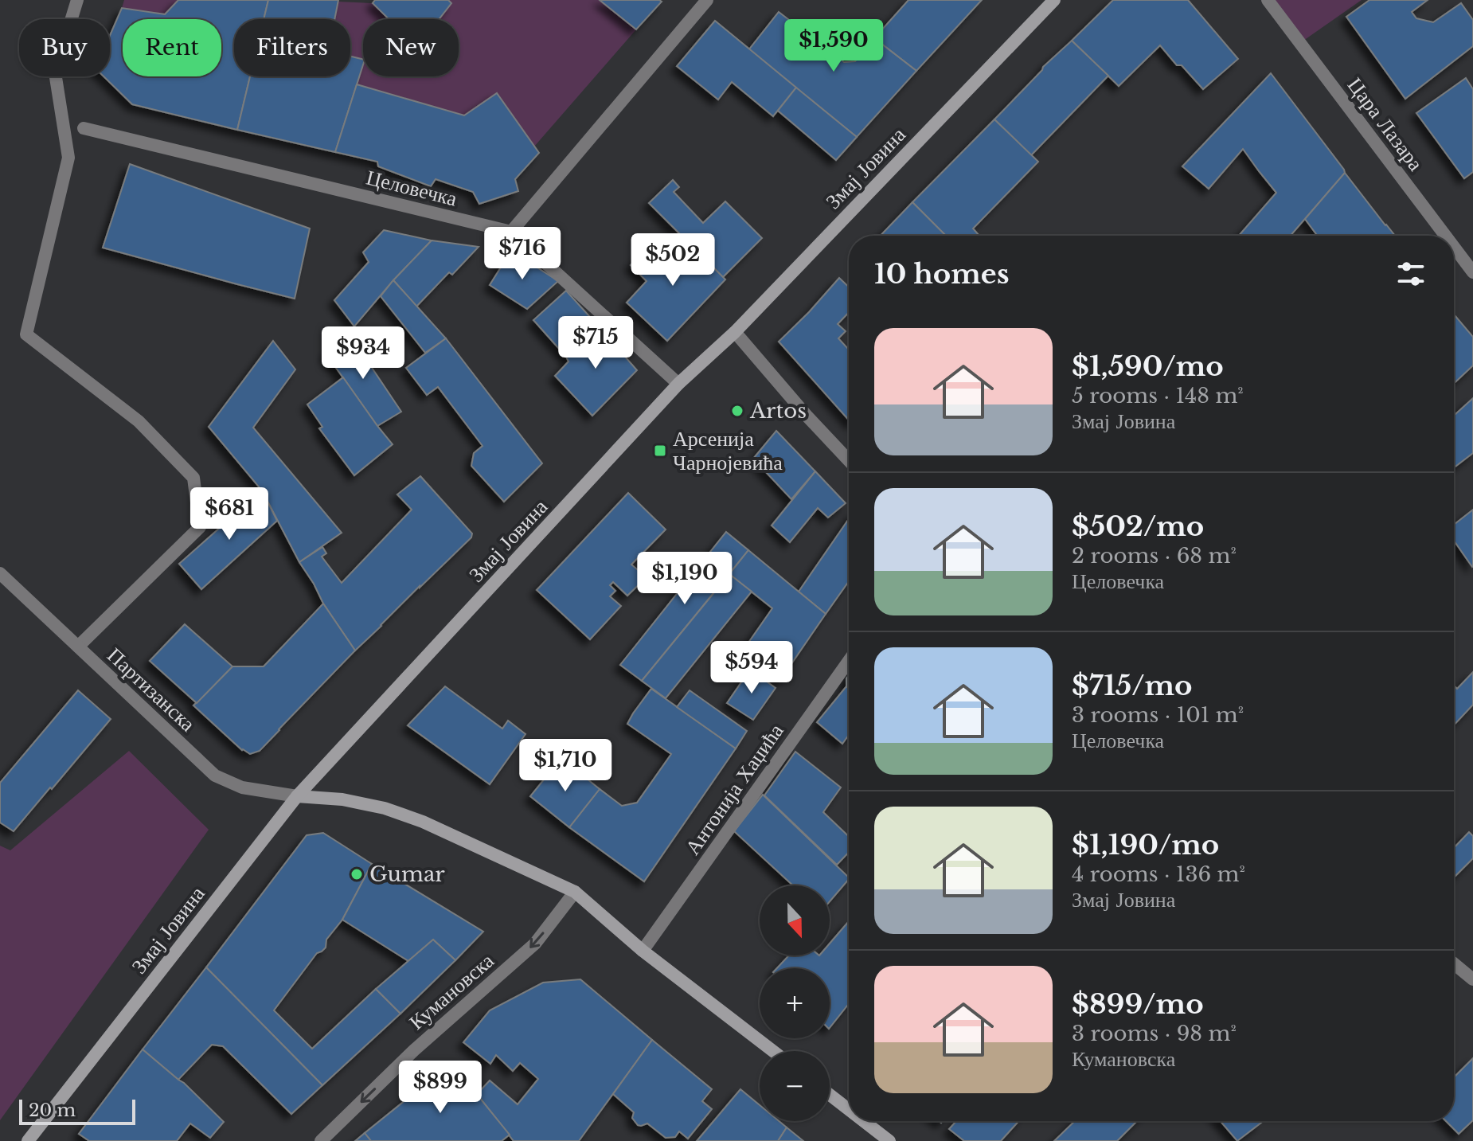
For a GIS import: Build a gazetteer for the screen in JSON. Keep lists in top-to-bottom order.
{
  "streets": {
    "street": [
      "Цара Лазара",
      "Змај Јовина",
      "Целовечка",
      "Партизанска",
      "Антонија Хаџића",
      "Кумановска"
    ]
  },
  "crossings": [
    ["Змај Јовина", "Целовечка"],
    ["Змај Јовина", "Партизанска"]
  ],
  "one_way": ["Кумановска"],
  "places": {
    "other": ["Artos", "Gumar"],
    "transit": ["Арсенија Чарнојевића"]
  },
  "scale_bar": "20 m",
  "north": "bottom",
  "page": {
    "price": [
      "$1,590",
      "$716",
      "$502",
      "$715",
      "$934",
      "$681",
      "$1,190",
      "$594",
      "$1,710",
      "$899"
    ],
    "chip": [
      "Buy",
      "Rent",
      "Filters",
      "New"
    ],
    "heading": "10 homes",
    "list": [
      {
        "name": "$1,590/mo",
        "note": "5 rooms · 148 m² · Змај Јовина"
      },
      {
        "name": "$502/mo",
        "note": "2 rooms · 68 m² · Целовечка"
      },
      {
        "name": "$715/mo",
        "note": "3 rooms · 101 m² · Целовечка"
      },
      {
        "name": "$1,190/mo",
        "note": "4 rooms · 136 m² · Змај Јовина"
      },
      {
        "name": "$899/mo",
        "note": "3 rooms · 98 m² · Кумановска"
      }
    ],
    "map_buttons": ["+", "−"],
    "scale": "20 m"
  }
}
